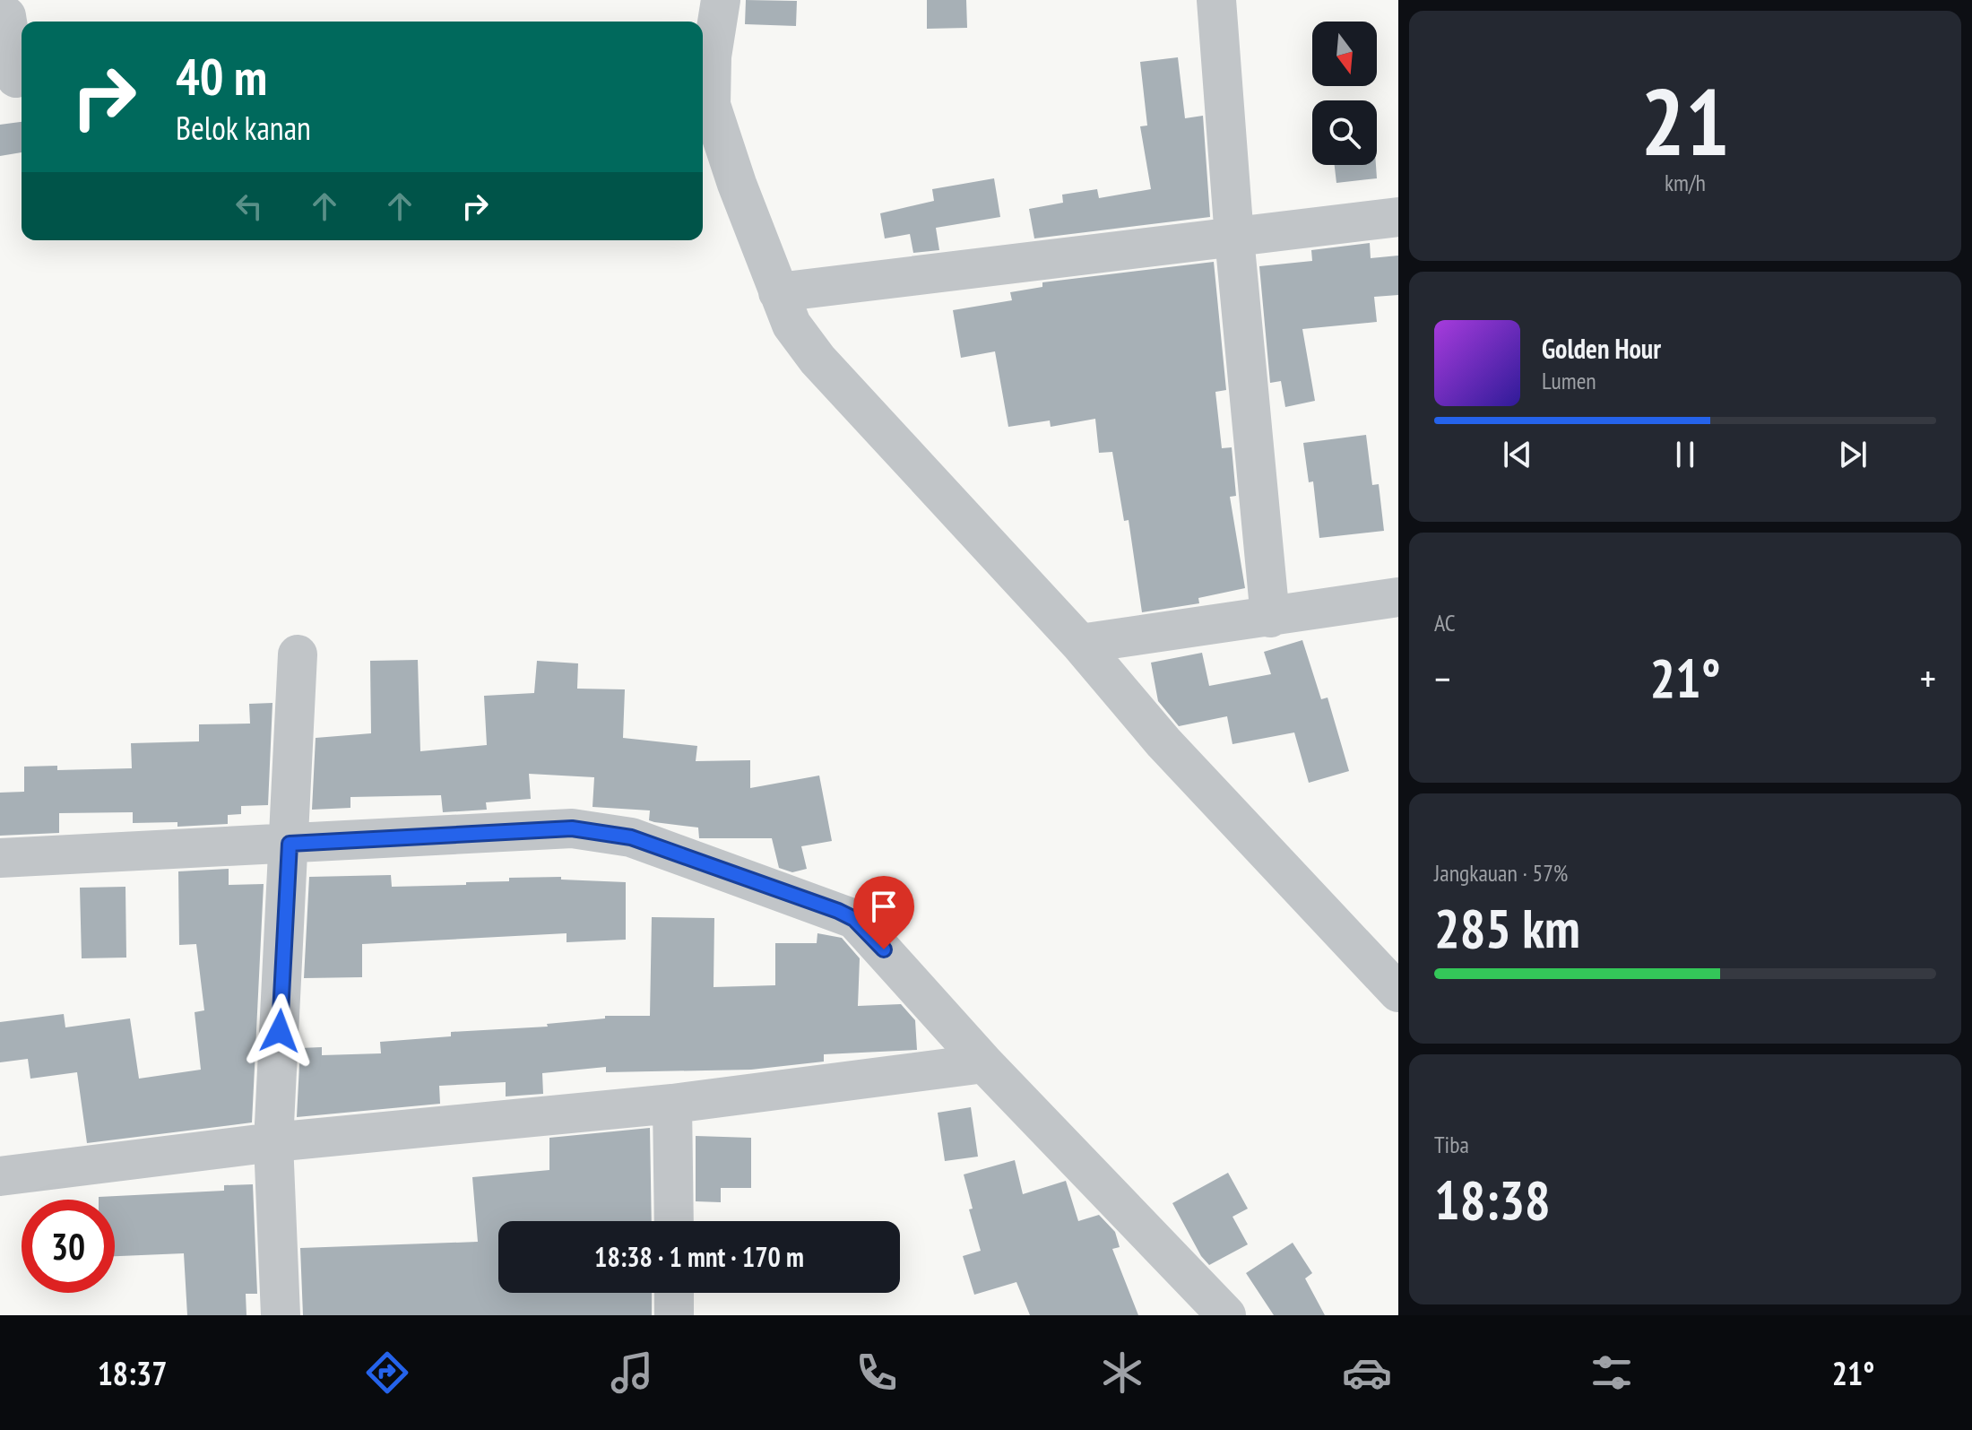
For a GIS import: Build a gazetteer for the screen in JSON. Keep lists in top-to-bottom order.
{
  "north": "bottom",
  "page": {
    "tile": [
      ["21", "km/h"],
      "AC",
      ["Jangkauan · 57%", "285 km"],
      ["Tiba", "18:38"]
    ],
    "turn": ["40 m", "Belok kanan"],
    "song": ["Golden Hour", "Lumen"],
    "heat": ["−", "21°", "+"],
    "limit": "30",
    "trip": "18:38 · 1 mnt · 170 m",
    "tabs": ["18:37", "21°"]
  }
}
